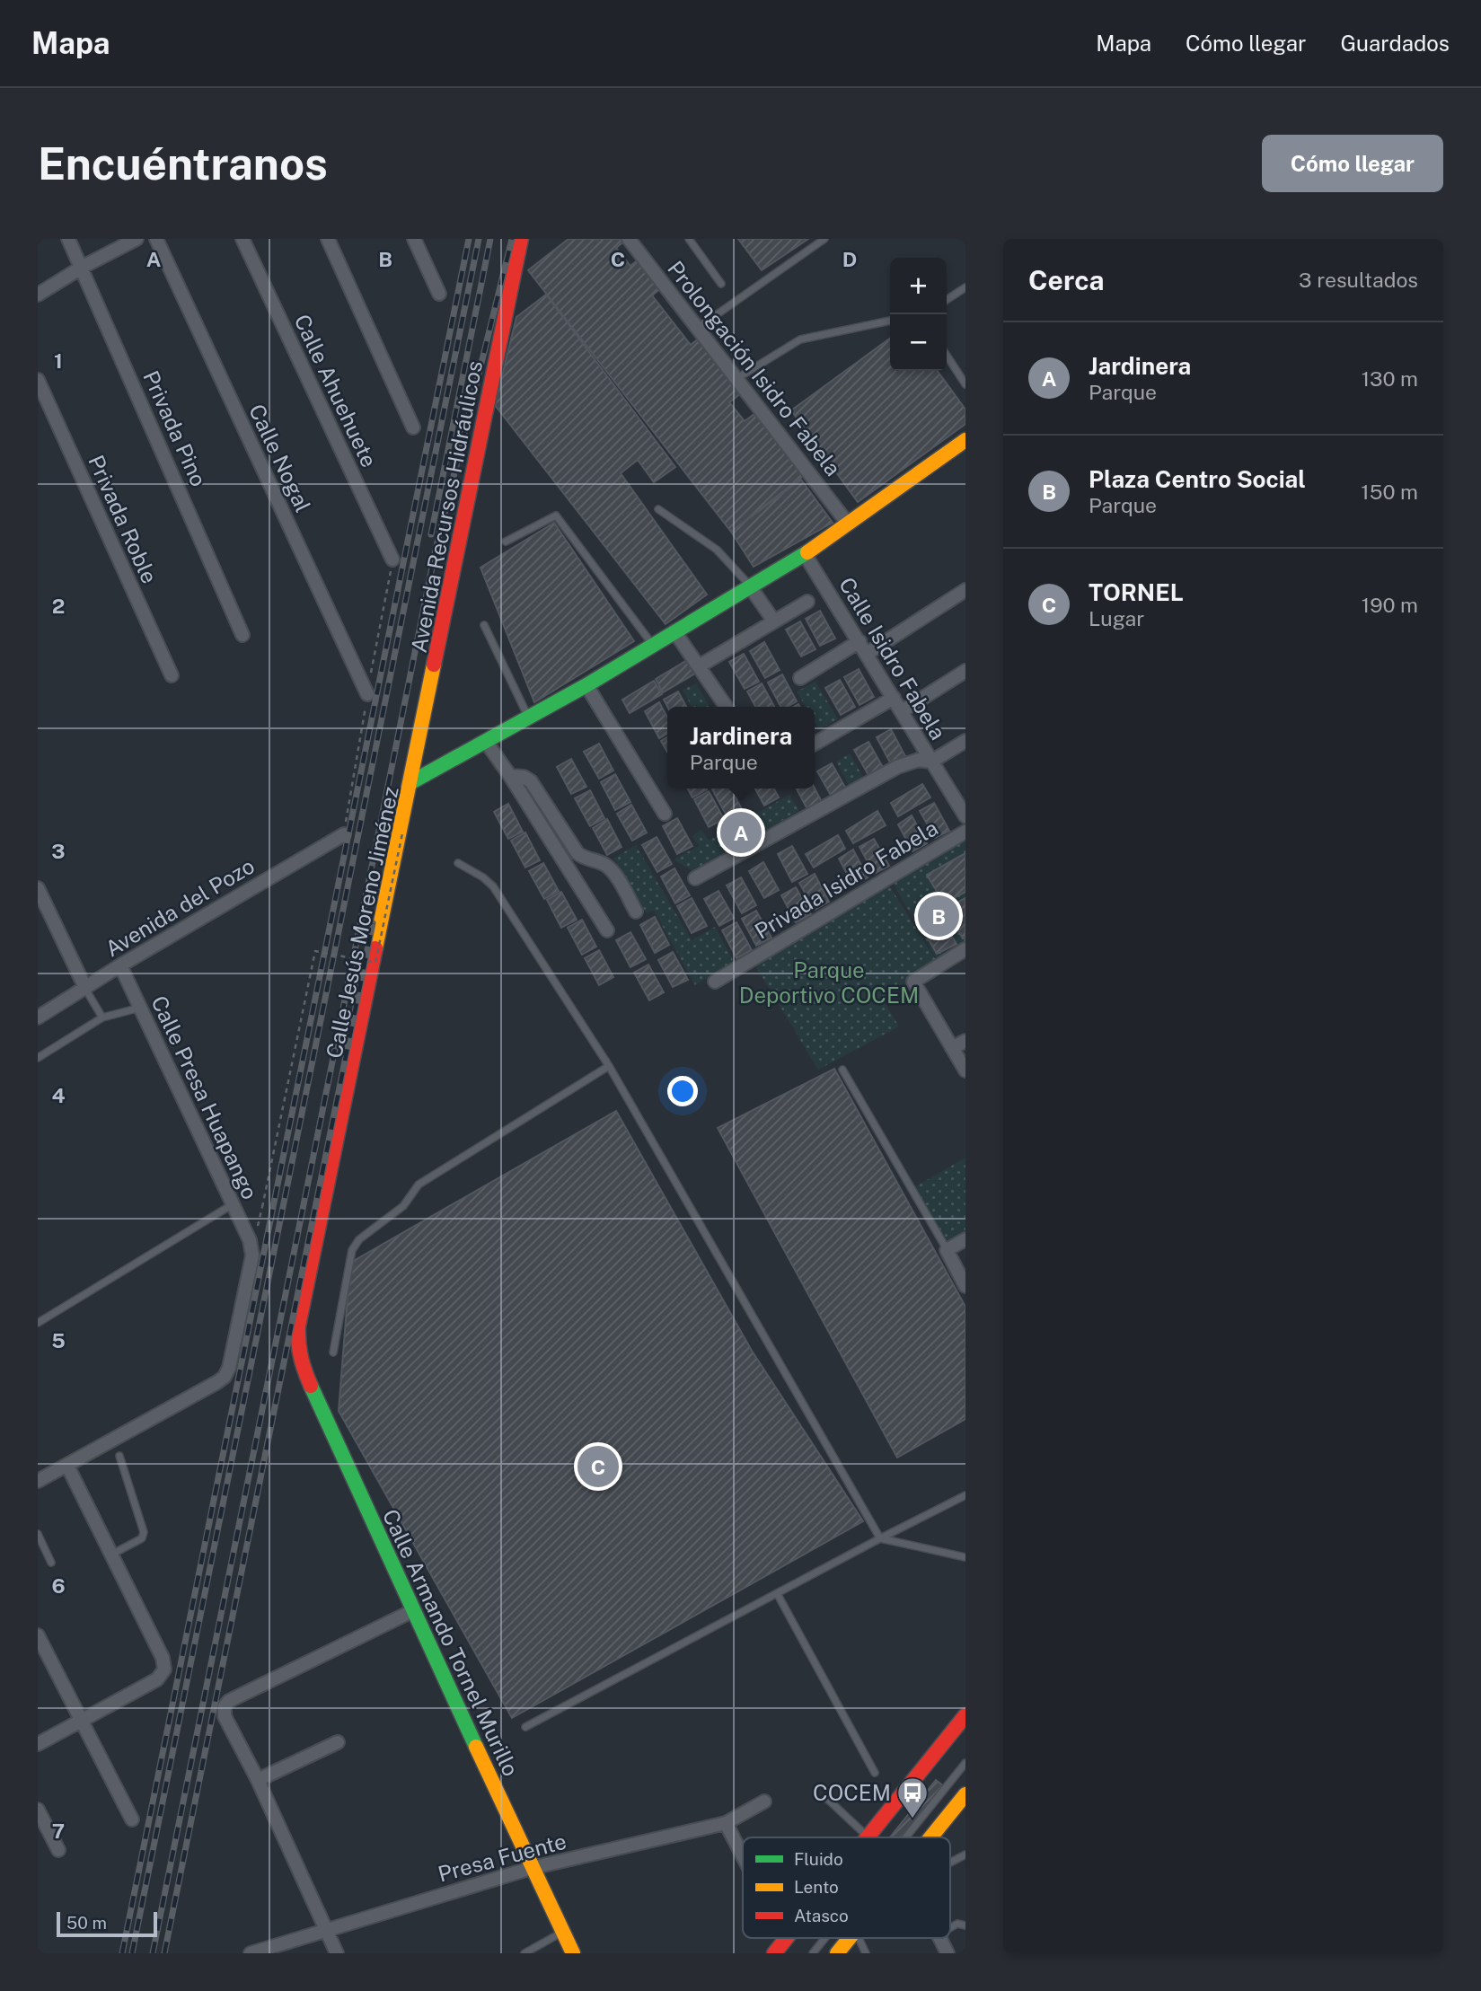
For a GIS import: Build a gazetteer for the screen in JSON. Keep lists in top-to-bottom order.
{
  "streets": {
    "street": [
      "Prolongación Isidro Fabela",
      "Calle Ahuehuete",
      "Privada Pino",
      "Calle Nogal",
      "Avenida Recursos Hidráulicos",
      "Privada Roble",
      "Calle Isidro Fabela",
      "Privada Isidro Fabela",
      "Avenida del Pozo",
      "Calle Jesús Moreno Jiménez",
      "Calle Presa Huapango",
      "Calle Armando Tornel Murillo",
      "Presa Fuente"
    ]
  },
  "crossings": [
    ["Prolongación Isidro Fabela", "Calle Jesús Moreno Jiménez"],
    ["Avenida Recursos Hidráulicos", "Calle Jesús Moreno Jiménez"],
    ["Calle Isidro Fabela", "Calle Jesús Moreno Jiménez"],
    ["Avenida del Pozo", "Calle Presa Huapango"],
    ["Calle Jesús Moreno Jiménez", "Calle Armando Tornel Murillo"],
    ["Calle Armando Tornel Murillo", "Presa Fuente"]
  ],
  "parks": ["Parque Deportivo COCEM"],
  "places": {
    "bus stop": ["COCEM"]
  },
  "legend": ["Fluido", "Lento", "Atasco"],
  "scale_bar": "50 m",
  "page": {
    "header": "Mapa",
    "nav": ["Mapa", "Cómo llegar", "Guardados"],
    "buttons": "Cómo llegar",
    "title": "Encuéntranos",
    "heading": ["Cerca", "3 resultados"],
    "map_buttons": ["+", "−"],
    "list": [
      {
        "mark": "A",
        "name": "Jardinera",
        "note": "Parque",
        "value": "130 m"
      },
      {
        "mark": "B",
        "name": "Plaza Centro Social",
        "note": "Parque",
        "value": "150 m"
      },
      {
        "mark": "C",
        "name": "TORNEL",
        "note": "Lugar",
        "value": "190 m"
      }
    ],
    "popup": ["Jardinera", "Parque"],
    "pins": ["A", "B", "C"],
    "scale": "50 m"
  },
  "grid": {
    "columns": [
      "A",
      "B",
      "C",
      "D"
    ],
    "rows": [
      "1",
      "2",
      "3",
      "4",
      "5",
      "6",
      "7"
    ]
  }
}
